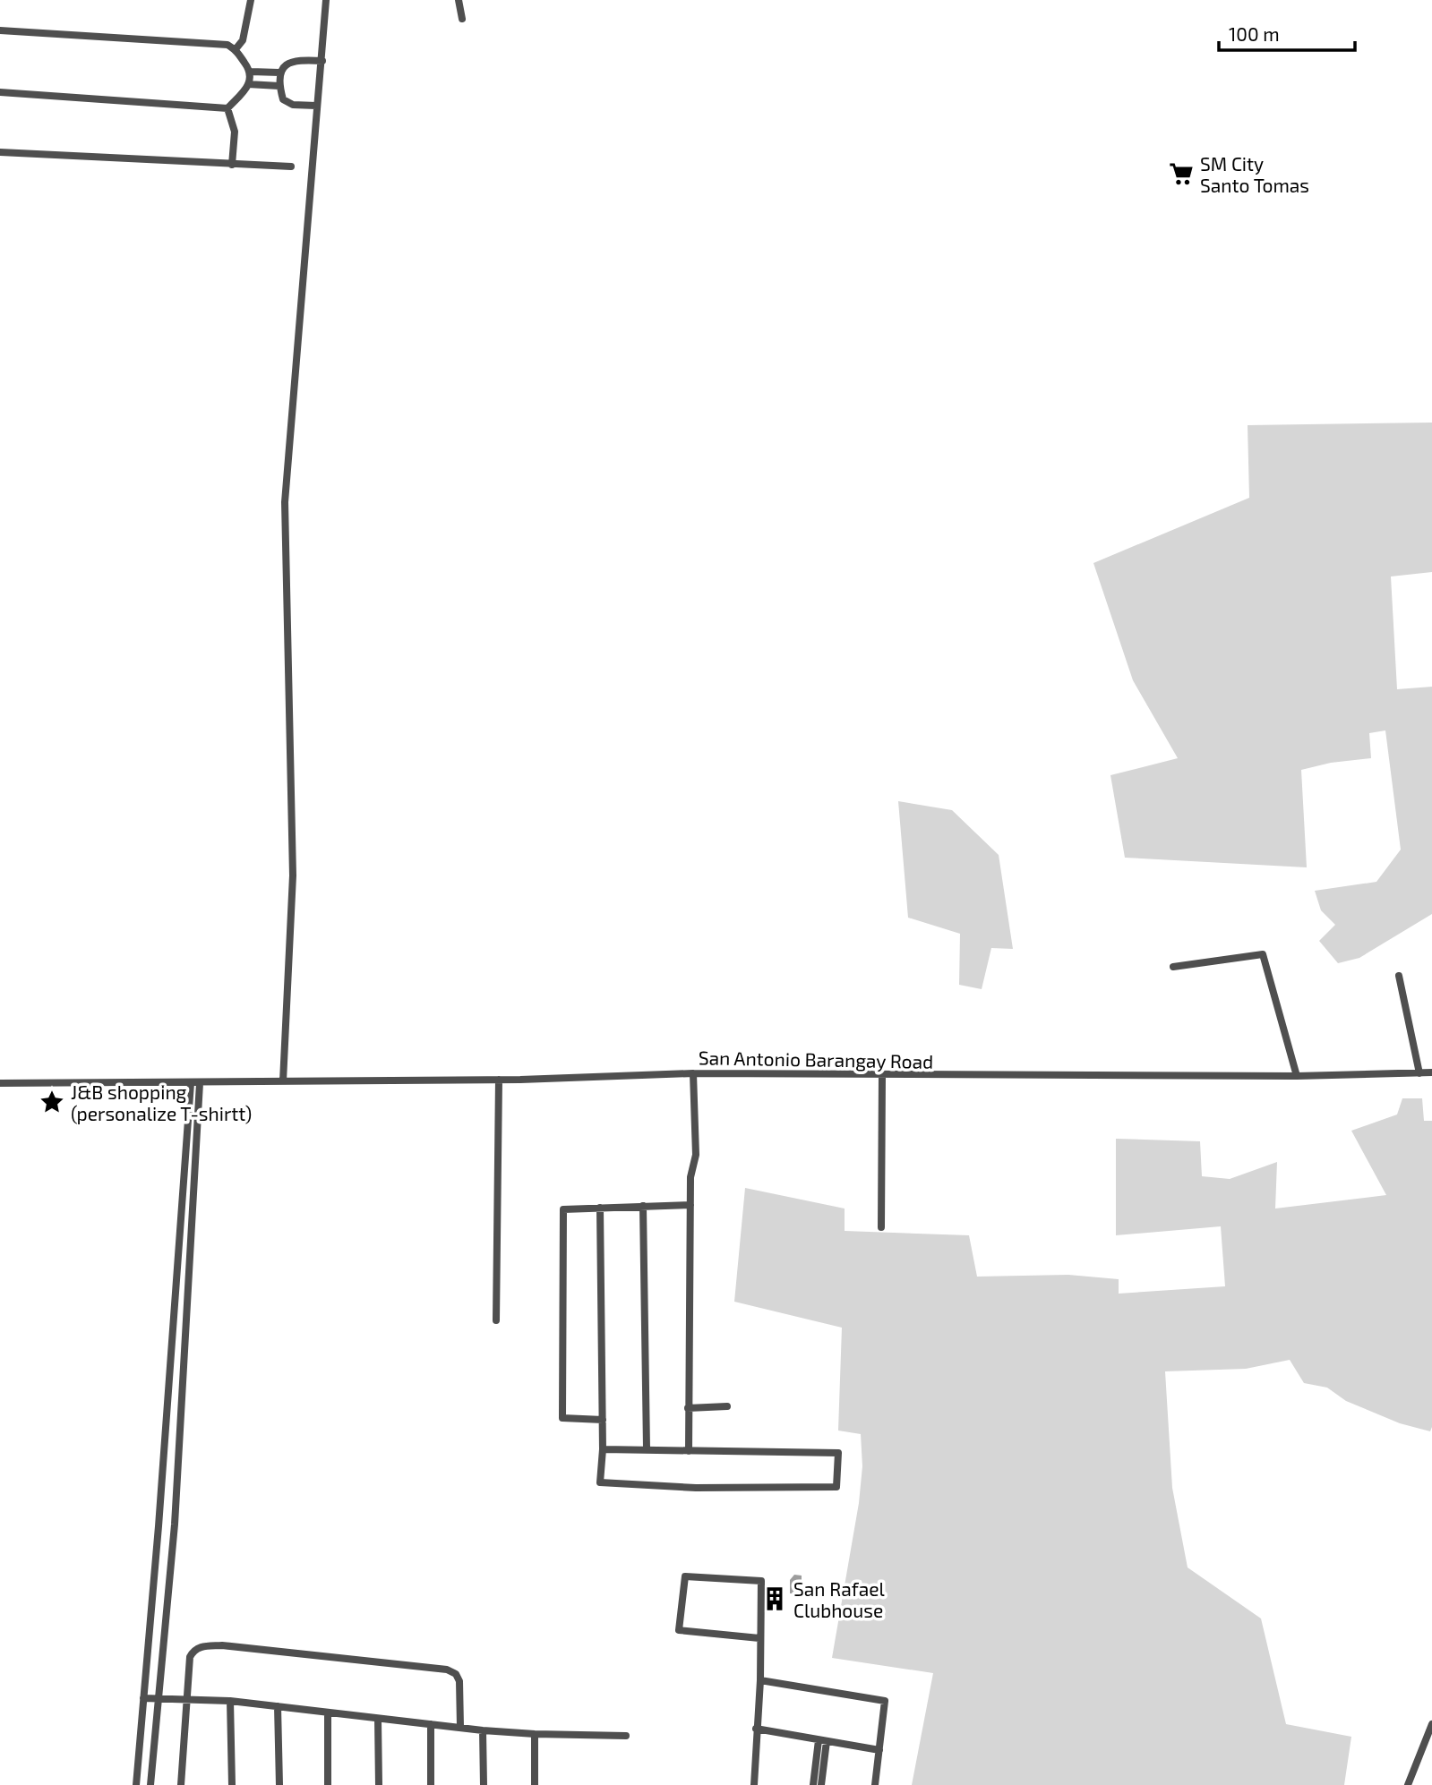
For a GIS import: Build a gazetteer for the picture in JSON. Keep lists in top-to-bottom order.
{
  "streets": {
    "street": ["San Antonio Barangay Road"]
  },
  "places": {
    "supermarket": ["SM City Santo Tomas"],
    "place": ["J&B shopping (personalize T-shirtt)"],
    "building": ["San Rafael Clubhouse"]
  },
  "scale_bar": "100 m"
}
